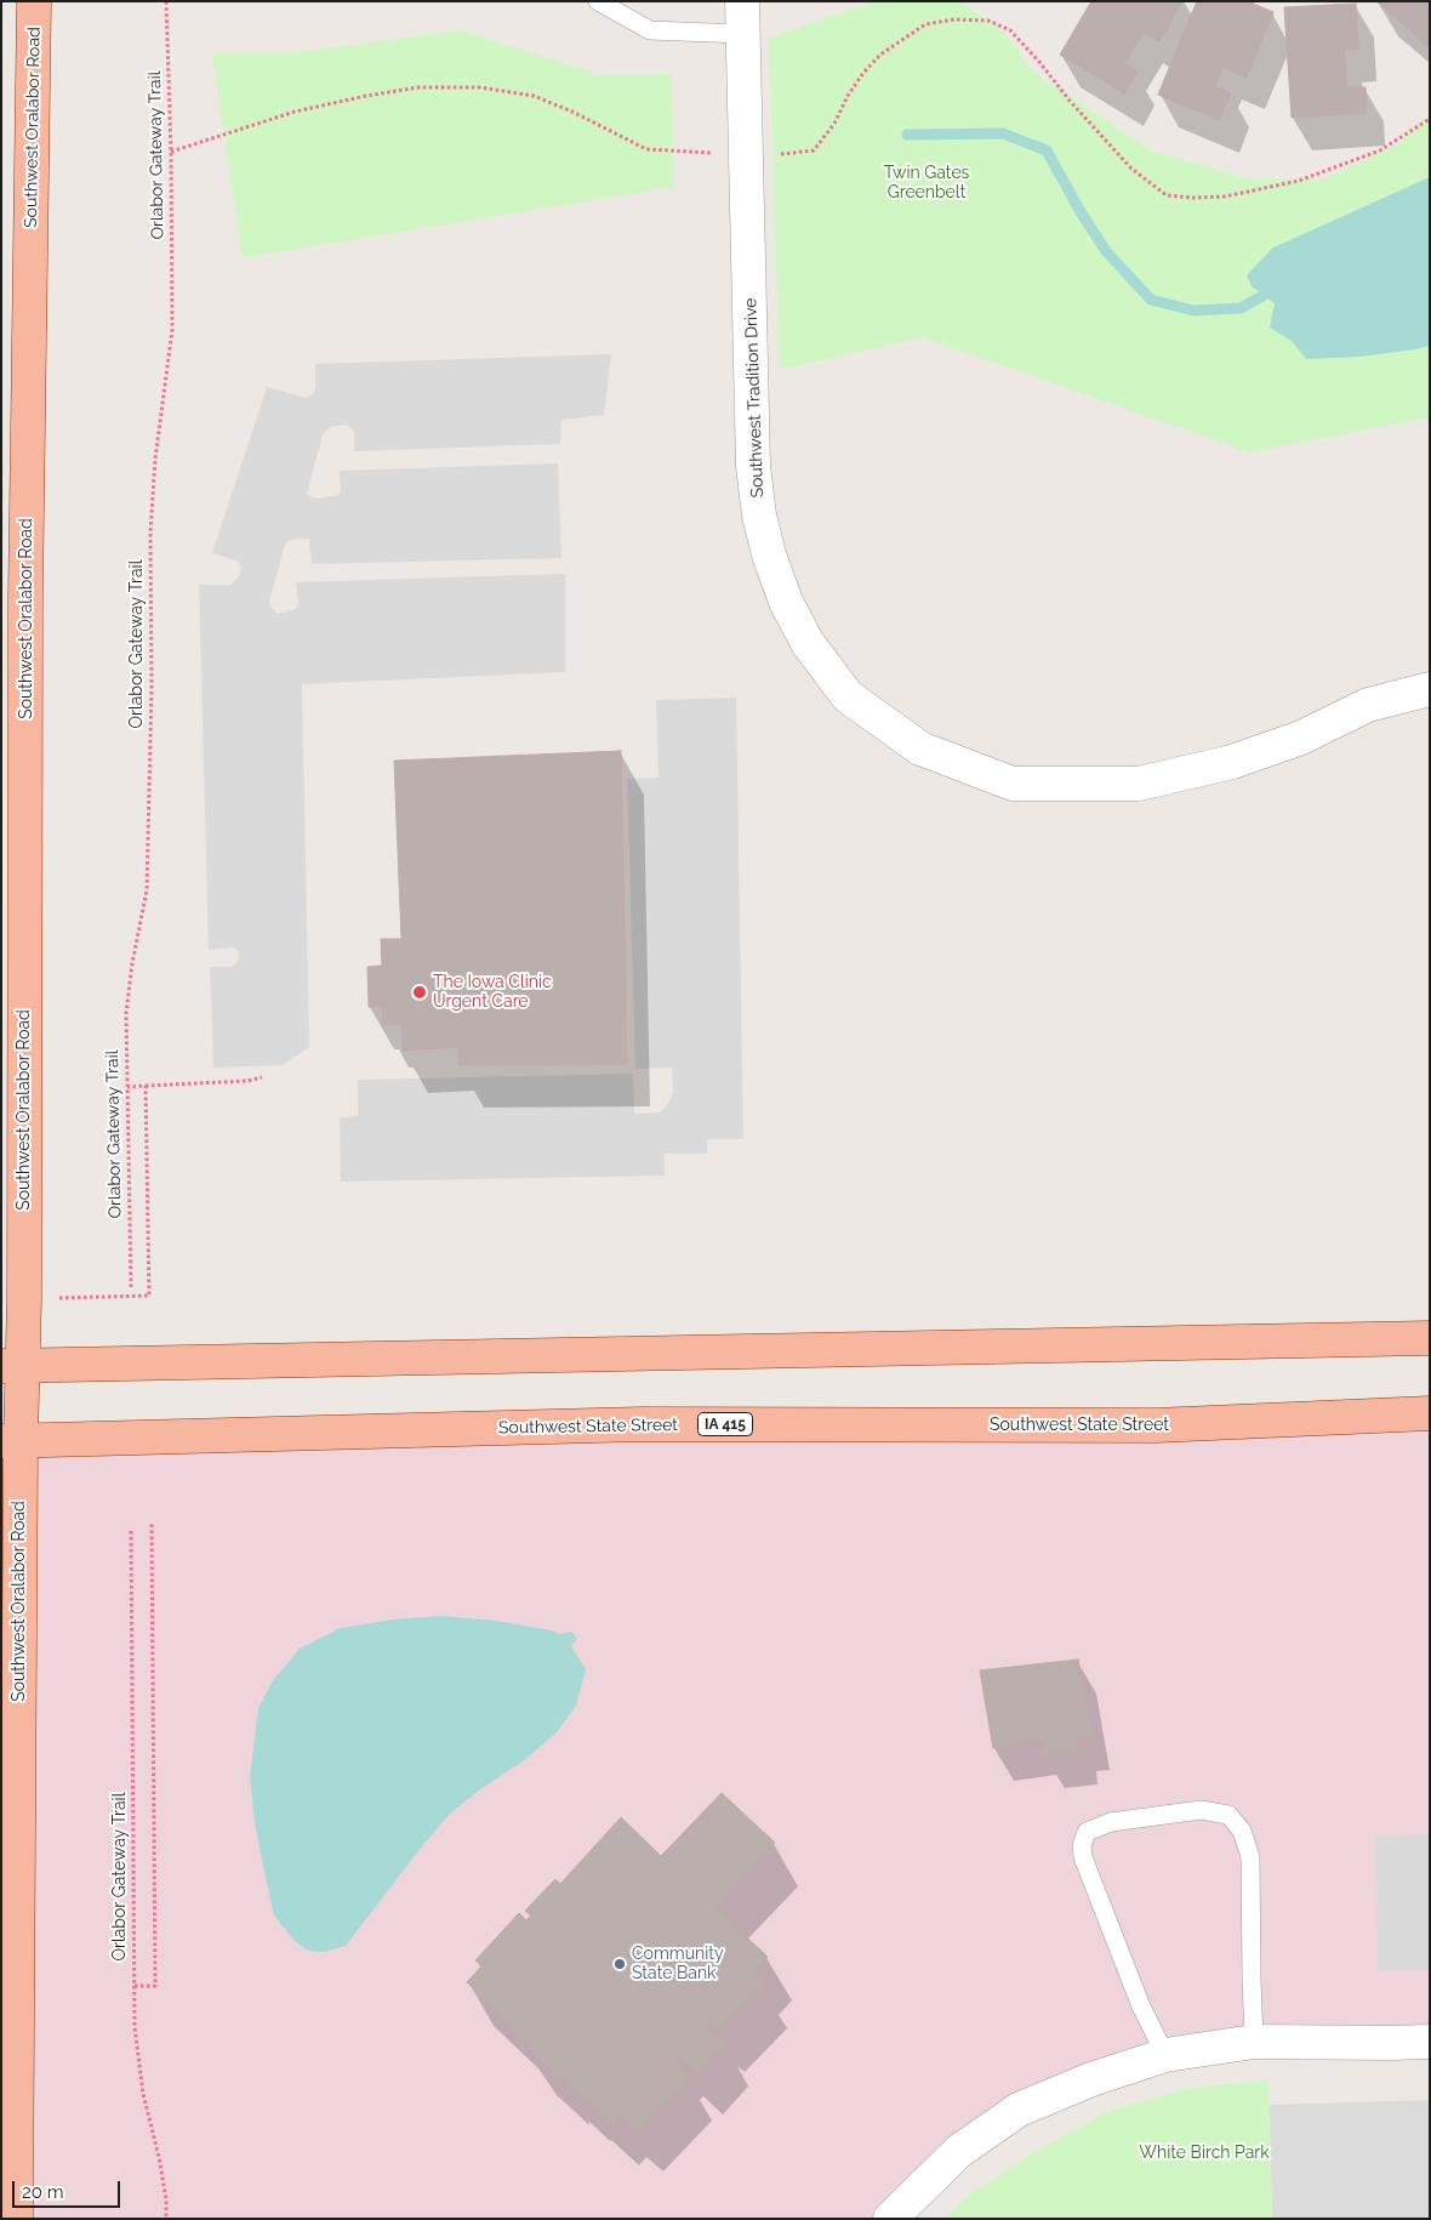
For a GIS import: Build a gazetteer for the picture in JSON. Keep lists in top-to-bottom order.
{
  "streets": {
    "main road": ["Southwest Oralabor Road", "IA 415", "Southwest State Street"],
    "street": ["Southwest Tradition Drive"],
    "path": ["Orlabor Gateway Trail"]
  },
  "crossings": [
    ["Southwest Oralabor Road", "Southwest State Street"]
  ],
  "parks": ["Twin Gates Greenbelt", "White Birch Park"],
  "places": ["The Iowa Clinic Urgent Care", "Community State Bank"],
  "scale_bar": "20 m"
}
